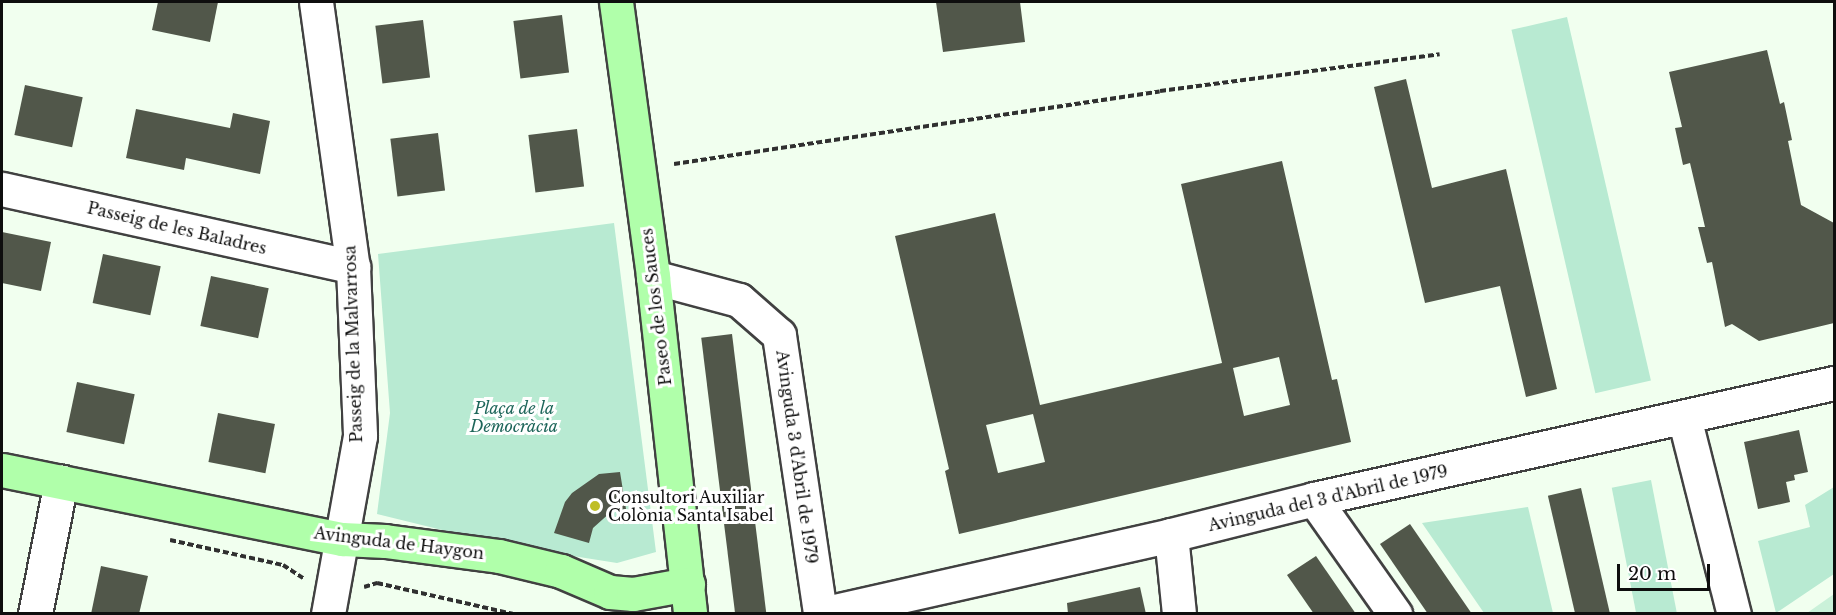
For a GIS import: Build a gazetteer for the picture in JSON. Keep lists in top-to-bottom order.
{
  "streets": {
    "street": [
      "Passeig de les Baladres",
      "Paseo de los Sauces",
      "Passeig de la Malvarrosa",
      "Avinguda 3 d'Abril de 1979",
      "Avinguda del 3 d'Abril de 1979",
      "Avinguda de Haygon"
    ]
  },
  "crossings": [
    ["Passeig de les Baladres", "Passeig de la Malvarrosa"],
    ["Paseo de los Sauces", "Avinguda 3 d'Abril de 1979"],
    ["Paseo de los Sauces", "Avinguda de Haygon"],
    ["Passeig de la Malvarrosa", "Avinguda de Haygon"],
    ["Avinguda 3 d'Abril de 1979", "Avinguda del 3 d'Abril de 1979"]
  ],
  "parks": ["Plaça de la Democràcia"],
  "places": ["Consultori Auxiliar Colònia Santa Isabel"],
  "scale_bar": "20 m"
}
